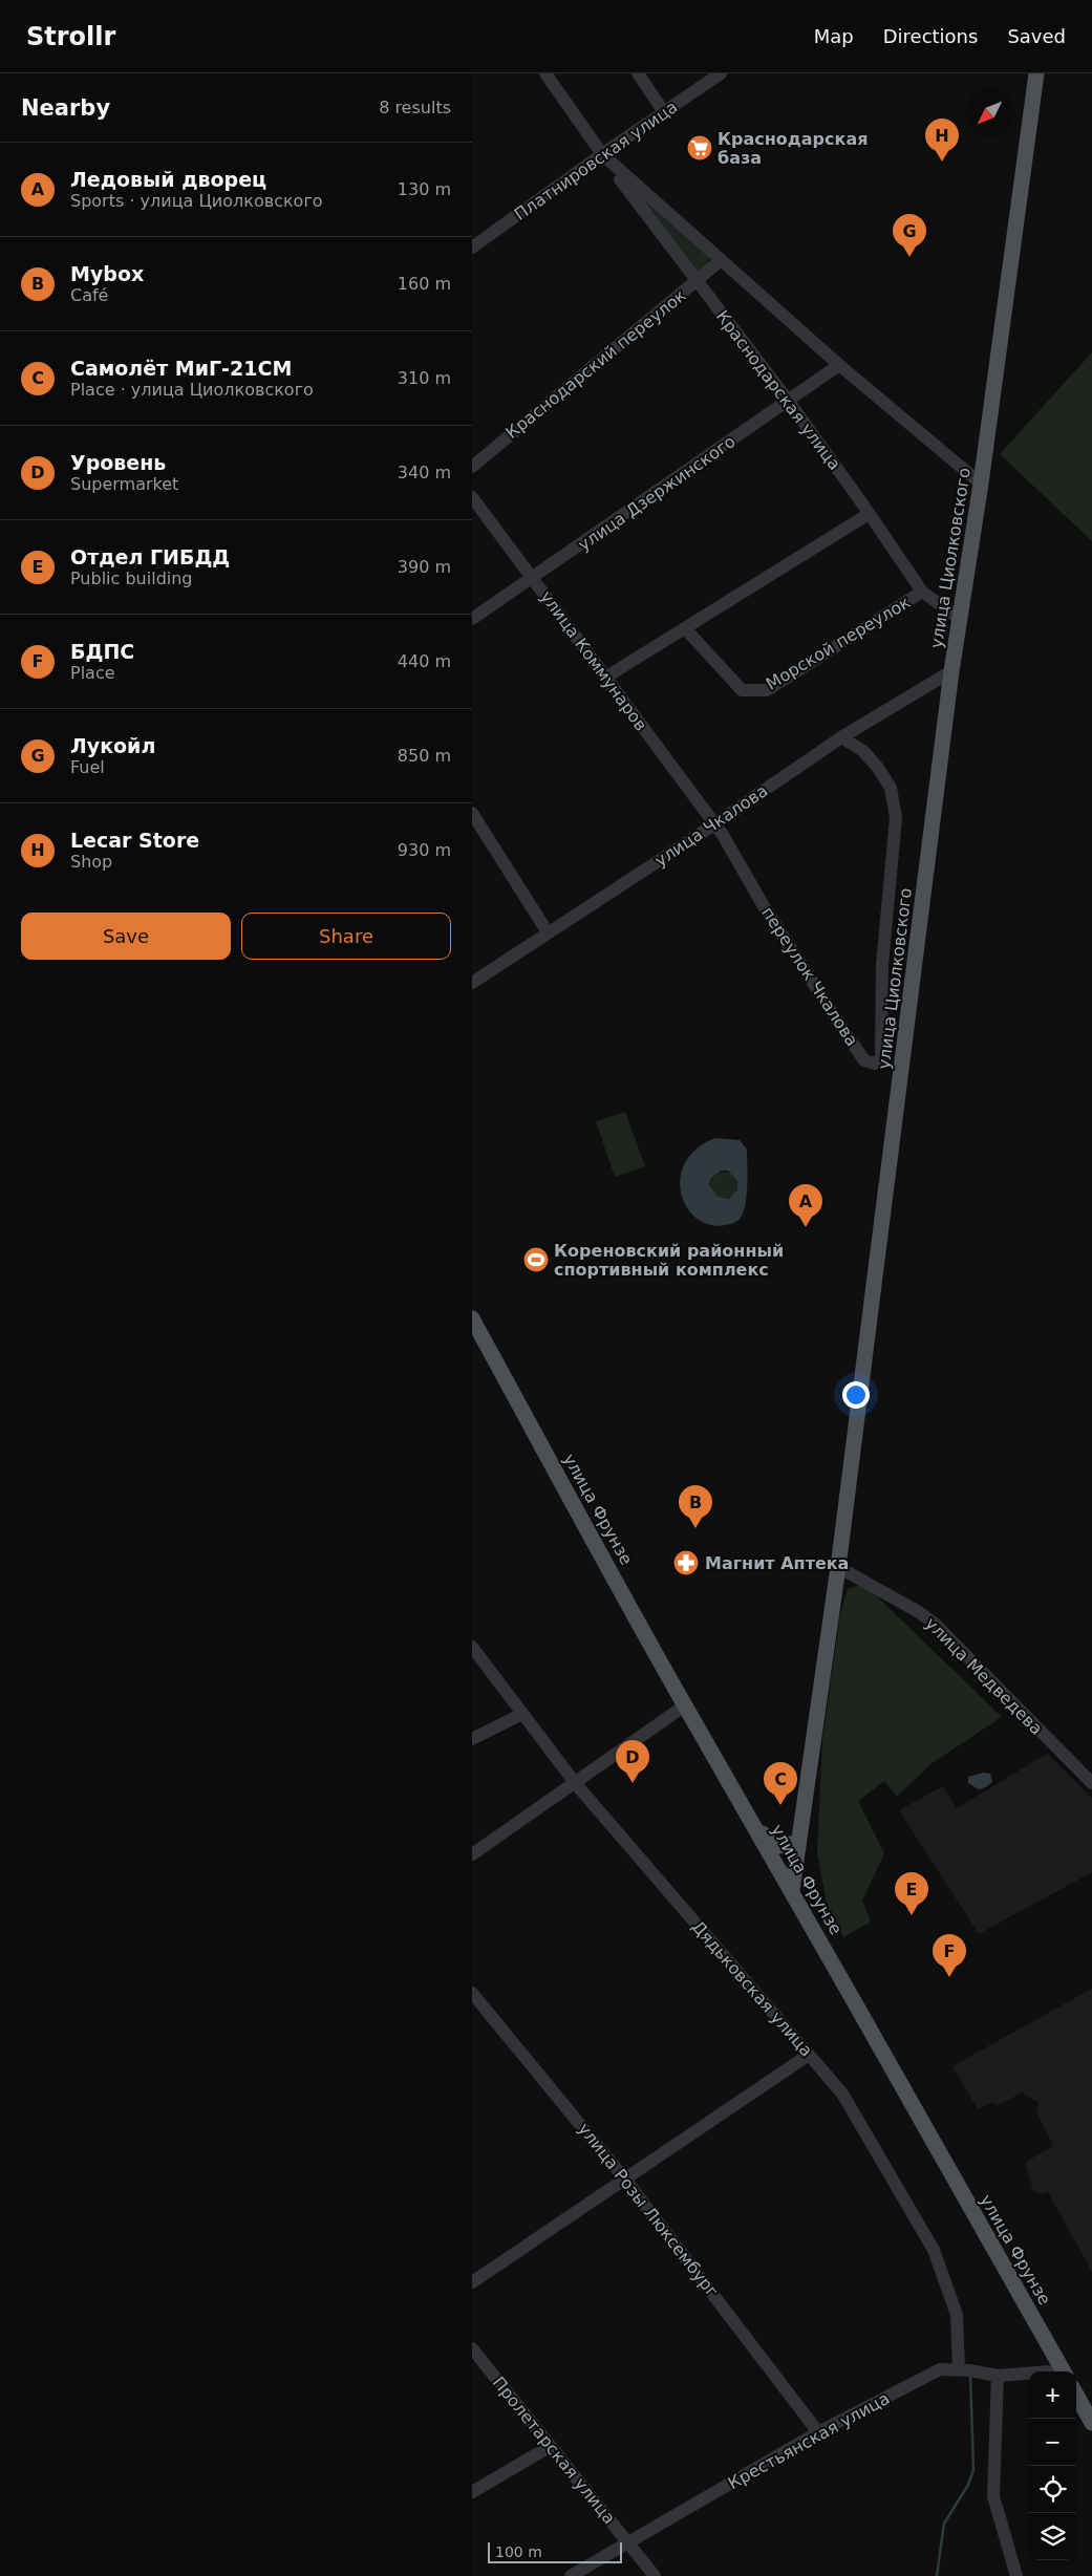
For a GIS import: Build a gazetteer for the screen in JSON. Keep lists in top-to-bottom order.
{
  "streets": {
    "main road": ["улица Циолковского", "улица Фрунзе"],
    "street": [
      "Платнировская улица",
      "Краснодарский переулок",
      "Краснодарская улица",
      "улица Дзержинского",
      "Морской переулок",
      "улица Коммунаров",
      "улица Чкалова",
      "переулок Чкалова",
      "улица Медведева",
      "Дядьковская улица",
      "улица Розы Люксембург",
      "Крестьянская улица",
      "Пролетарская улица"
    ]
  },
  "crossings": [
    ["Платнировская улица", "Краснодарская улица"],
    ["Краснодарский переулок", "Краснодарская улица"],
    ["Краснодарская улица", "улица Дзержинского"],
    ["Краснодарская улица", "улица Циолковского"],
    ["Краснодарская улица", "Морской переулок"],
    ["улица Дзержинского", "улица Коммунаров"],
    ["улица Циолковского", "улица Чкалова"],
    ["улица Циолковского", "улица Фрунзе"],
    ["улица Циолковского", "улица Медведева"],
    ["улица Коммунаров", "улица Чкалова"],
    ["улица Коммунаров", "переулок Чкалова"],
    ["улица Чкалова", "переулок Чкалова"],
    ["Дядьковская улица", "Крестьянская улица"],
    ["улица Розы Люксембург", "Крестьянская улица"],
    ["Крестьянская улица", "Пролетарская улица"]
  ],
  "places": {
    "supermarket": ["Краснодарская база"],
    "sports": ["Кореновский районный спортивный комплекс"],
    "pharmacy": ["Магнит Аптека"]
  },
  "scale_bar": "100 m",
  "north": "bottom left",
  "page": {
    "header": "Strollr",
    "nav": ["Map", "Directions", "Saved"],
    "heading": ["Nearby", "8 results"],
    "pins": [
      "H",
      "G",
      "A",
      "B",
      "D",
      "C",
      "E",
      "F"
    ],
    "list": [
      {
        "mark": "A",
        "name": "Ледовый дворец",
        "note": "Sports · улица Циолковского",
        "value": "130 m"
      },
      {
        "mark": "B",
        "name": "Mybox",
        "note": "Café",
        "value": "160 m"
      },
      {
        "mark": "C",
        "name": "Самолёт МиГ-21СМ",
        "note": "Place · улица Циолковского",
        "value": "310 m"
      },
      {
        "mark": "D",
        "name": "Уровень",
        "note": "Supermarket",
        "value": "340 m"
      },
      {
        "mark": "E",
        "name": "Отдел ГИБДД",
        "note": "Public building",
        "value": "390 m"
      },
      {
        "mark": "F",
        "name": "БДПС",
        "note": "Place",
        "value": "440 m"
      },
      {
        "mark": "G",
        "name": "Лукойл",
        "note": "Fuel",
        "value": "850 m"
      },
      {
        "mark": "H",
        "name": "Lecar Store",
        "note": "Shop",
        "value": "930 m"
      }
    ],
    "buttons": ["Save", "Share"],
    "map_buttons": ["+", "−"],
    "scale": "100 m"
  }
}
